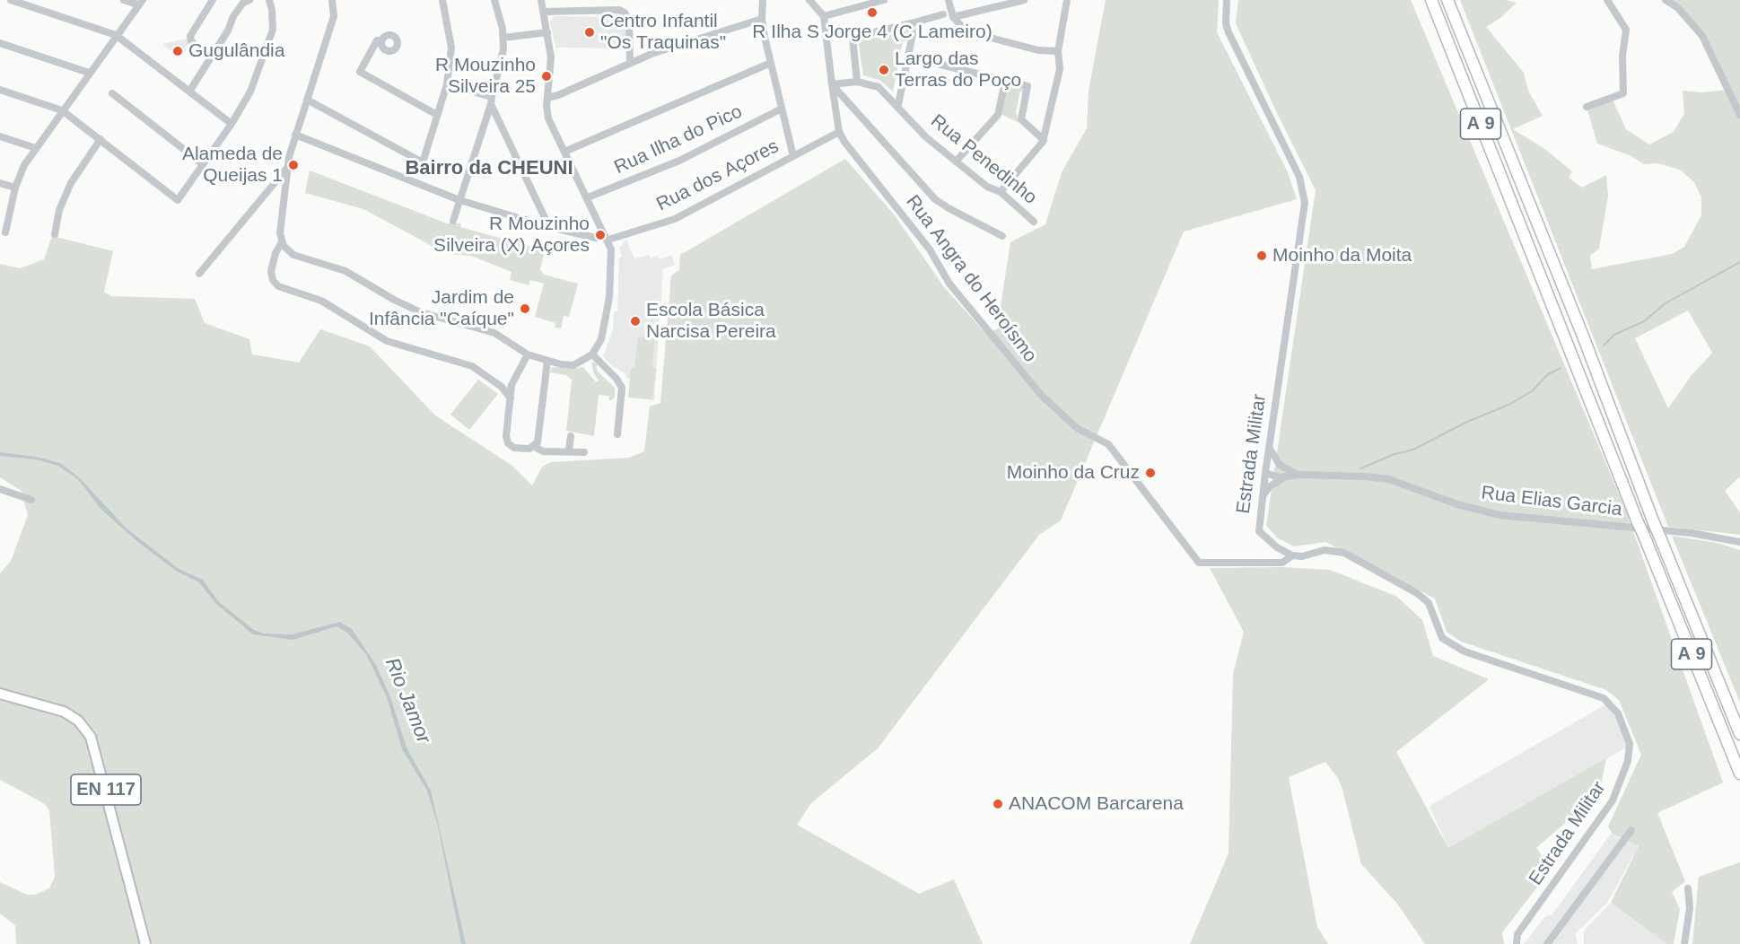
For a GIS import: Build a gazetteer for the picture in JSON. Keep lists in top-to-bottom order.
{
  "streets": {
    "highway": ["A 9"],
    "main road": ["EN 117"],
    "street": [
      "Rua Ilha do Pico",
      "Rua Penedinho",
      "Rua dos Açores",
      "Rua Angra do Heroísmo",
      "Estrada Militar",
      "Rua Elias Garcia"
    ]
  },
  "crossings": [
    ["Rua Penedinho", "Rua Angra do Heroísmo"],
    ["Rua dos Açores", "Rua Angra do Heroísmo"],
    ["Rua Angra do Heroísmo", "Estrada Militar"],
    ["Estrada Militar", "Rua Elias Garcia"]
  ],
  "districts": ["Bairro da CHEUNI"],
  "water": ["Rio Jamor"],
  "places": [
    "R Ilha S Jorge 4 (C Lameiro)",
    "Centro Infantil \"Os Traquinas\"",
    "Gugulândia",
    "Largo das Terras do Poço",
    "R Mouzinho Silveira 25",
    "Alameda de Queijas 1",
    "R Mouzinho Silveira (X) Açores",
    "Moinho da Moita",
    "Jardim de Infância \"Caíque\"",
    "Escola Básica Narcisa Pereira",
    "Moinho da Cruz",
    "ANACOM Barcarena"
  ]
}
